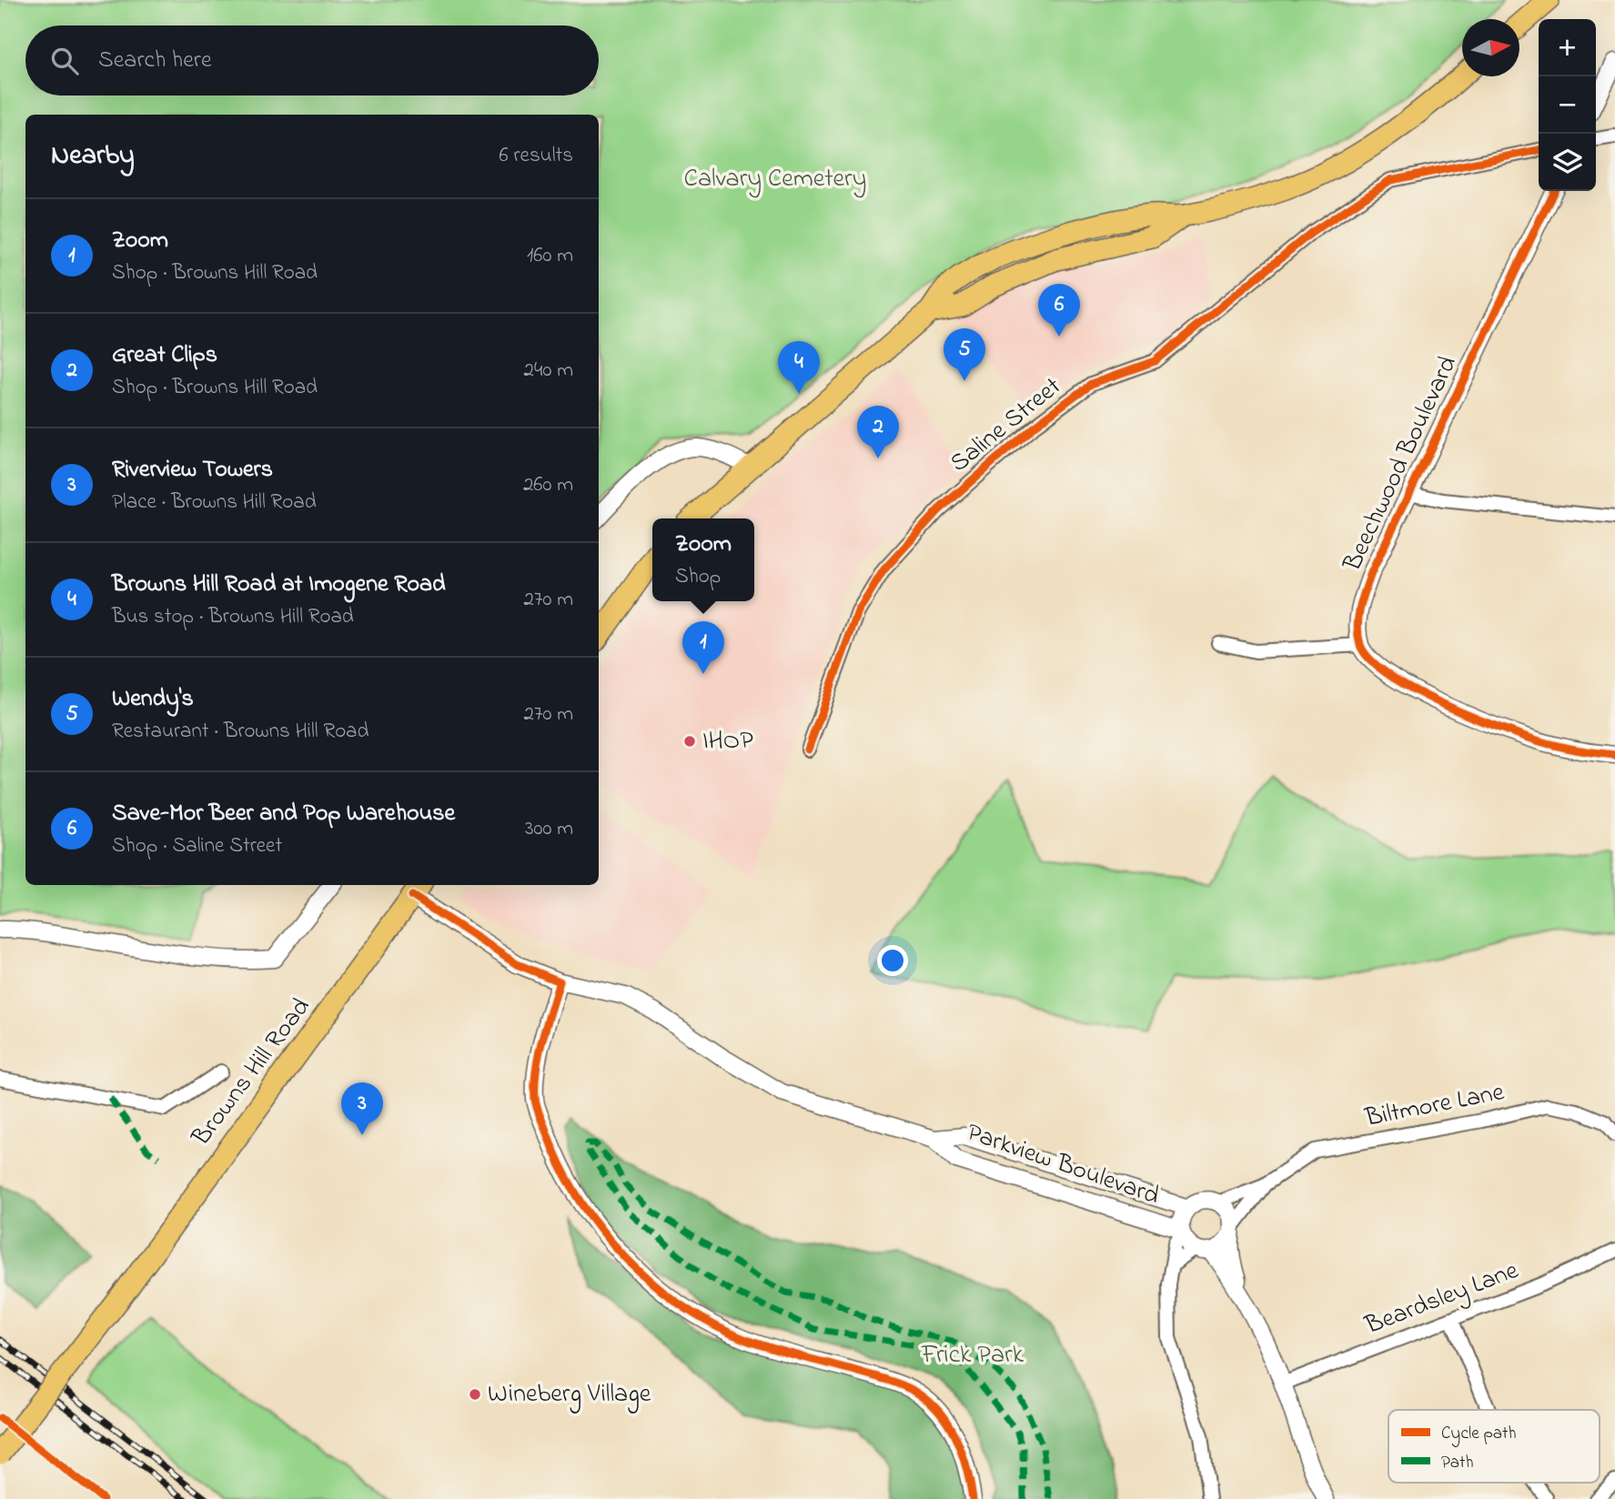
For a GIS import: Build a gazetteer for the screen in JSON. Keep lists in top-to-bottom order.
{
  "streets": {
    "main road": ["Browns Hill Road"],
    "street": [
      "Saline Street",
      "Beechwood Boulevard",
      "Biltmore Lane",
      "Parkview Boulevard",
      "Beardsley Lane"
    ]
  },
  "crossings": [
    ["Browns Hill Road", "Parkview Boulevard"],
    ["Parkview Boulevard", "Beardsley Lane"]
  ],
  "parks": ["Calvary Cemetery", "Frick Park"],
  "places": ["IHOP", "Wineberg Village"],
  "legend": ["Cycle path", "Path"],
  "north": "right",
  "page": {
    "map_buttons": ["+", "−"],
    "search": "Search here",
    "heading": ["Nearby", "6 results"],
    "list": [
      {
        "mark": "1",
        "name": "Zoom",
        "note": "Shop · Browns Hill Road",
        "value": "160 m"
      },
      {
        "mark": "2",
        "name": "Great Clips",
        "note": "Shop · Browns Hill Road",
        "value": "240 m"
      },
      {
        "mark": "3",
        "name": "Riverview Towers",
        "note": "Place · Browns Hill Road",
        "value": "260 m"
      },
      {
        "mark": "4",
        "name": "Browns Hill Road at Imogene Road",
        "note": "Bus stop · Browns Hill Road",
        "value": "270 m"
      },
      {
        "mark": "5",
        "name": "Wendy's",
        "note": "Restaurant · Browns Hill Road",
        "value": "270 m"
      },
      {
        "mark": "6",
        "name": "Save-Mor Beer and Pop Warehouse",
        "note": "Shop · Saline Street",
        "value": "300 m"
      }
    ],
    "pins": [
      "6",
      "5",
      "4",
      "2",
      "1",
      "3"
    ],
    "popup": ["Zoom", "Shop"]
  }
}
